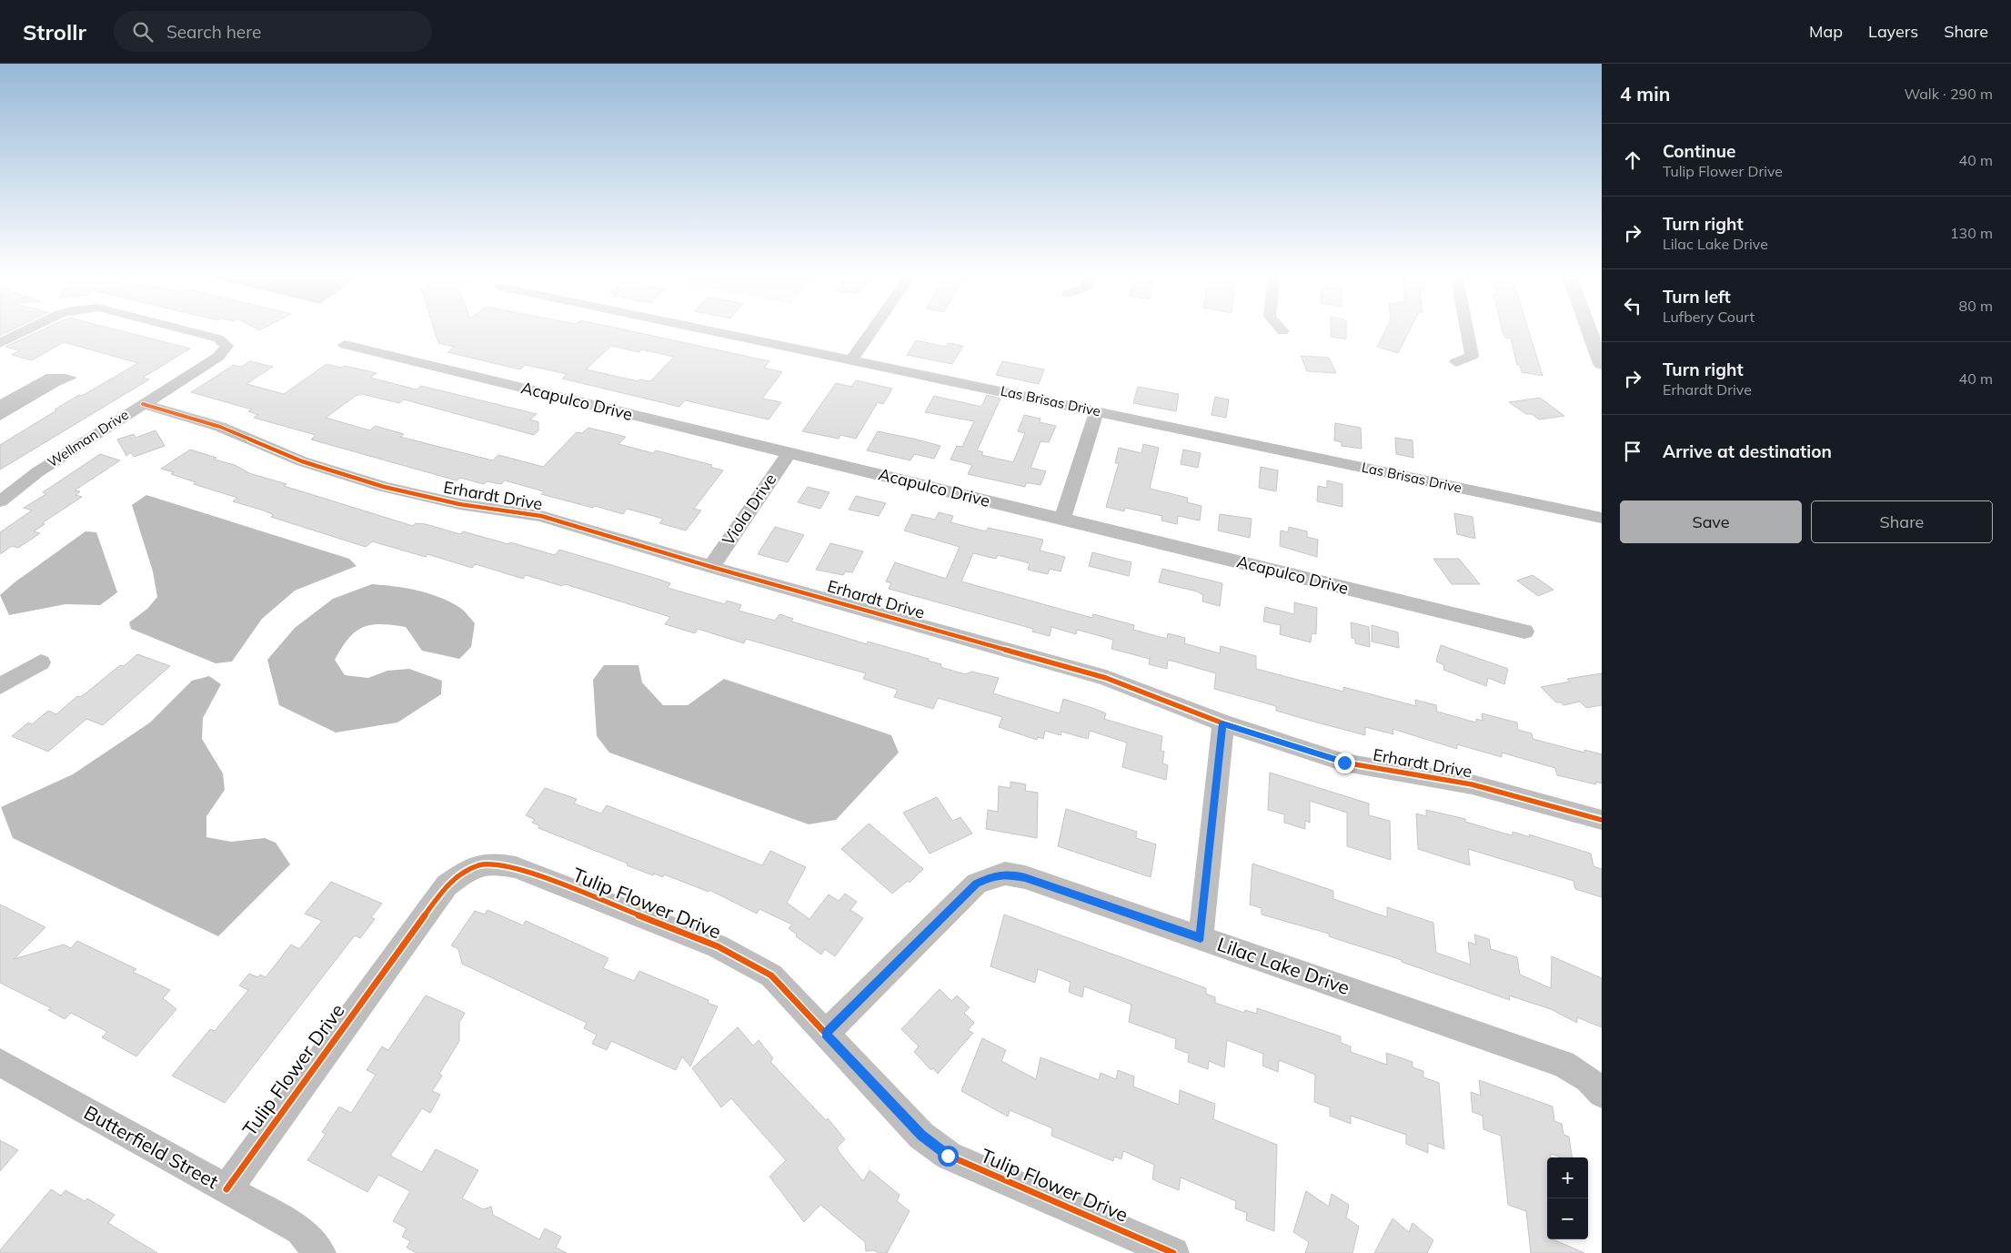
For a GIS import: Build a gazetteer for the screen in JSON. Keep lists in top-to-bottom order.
{
  "streets": {
    "street": [
      "Acapulco Drive",
      "Las Brisas Drive",
      "Wellman Drive",
      "Erhardt Drive",
      "Viola Drive",
      "Tulip Flower Drive",
      "Lilac Lake Drive",
      "Butterfield Street"
    ]
  },
  "crossings": [
    ["Acapulco Drive", "Viola Drive"],
    ["Wellman Drive", "Erhardt Drive"],
    ["Erhardt Drive", "Viola Drive"],
    ["Tulip Flower Drive", "Lilac Lake Drive"],
    ["Tulip Flower Drive", "Butterfield Street"]
  ],
  "page": {
    "header": "Strollr",
    "search": "Search here",
    "nav": ["Map", "Layers", "Share"],
    "heading": ["4 min", "Walk · 290 m"],
    "list": [
      ["Continue", "Tulip Flower Drive", "40 m"],
      ["Turn right", "Lilac Lake Drive", "130 m"],
      ["Turn left", "Lufbery Court", "80 m"],
      ["Turn right", "Erhardt Drive", "40 m"],
      "Arrive at destination"
    ],
    "buttons": ["Save", "Share"],
    "map_buttons": ["+", "−"]
  }
}
